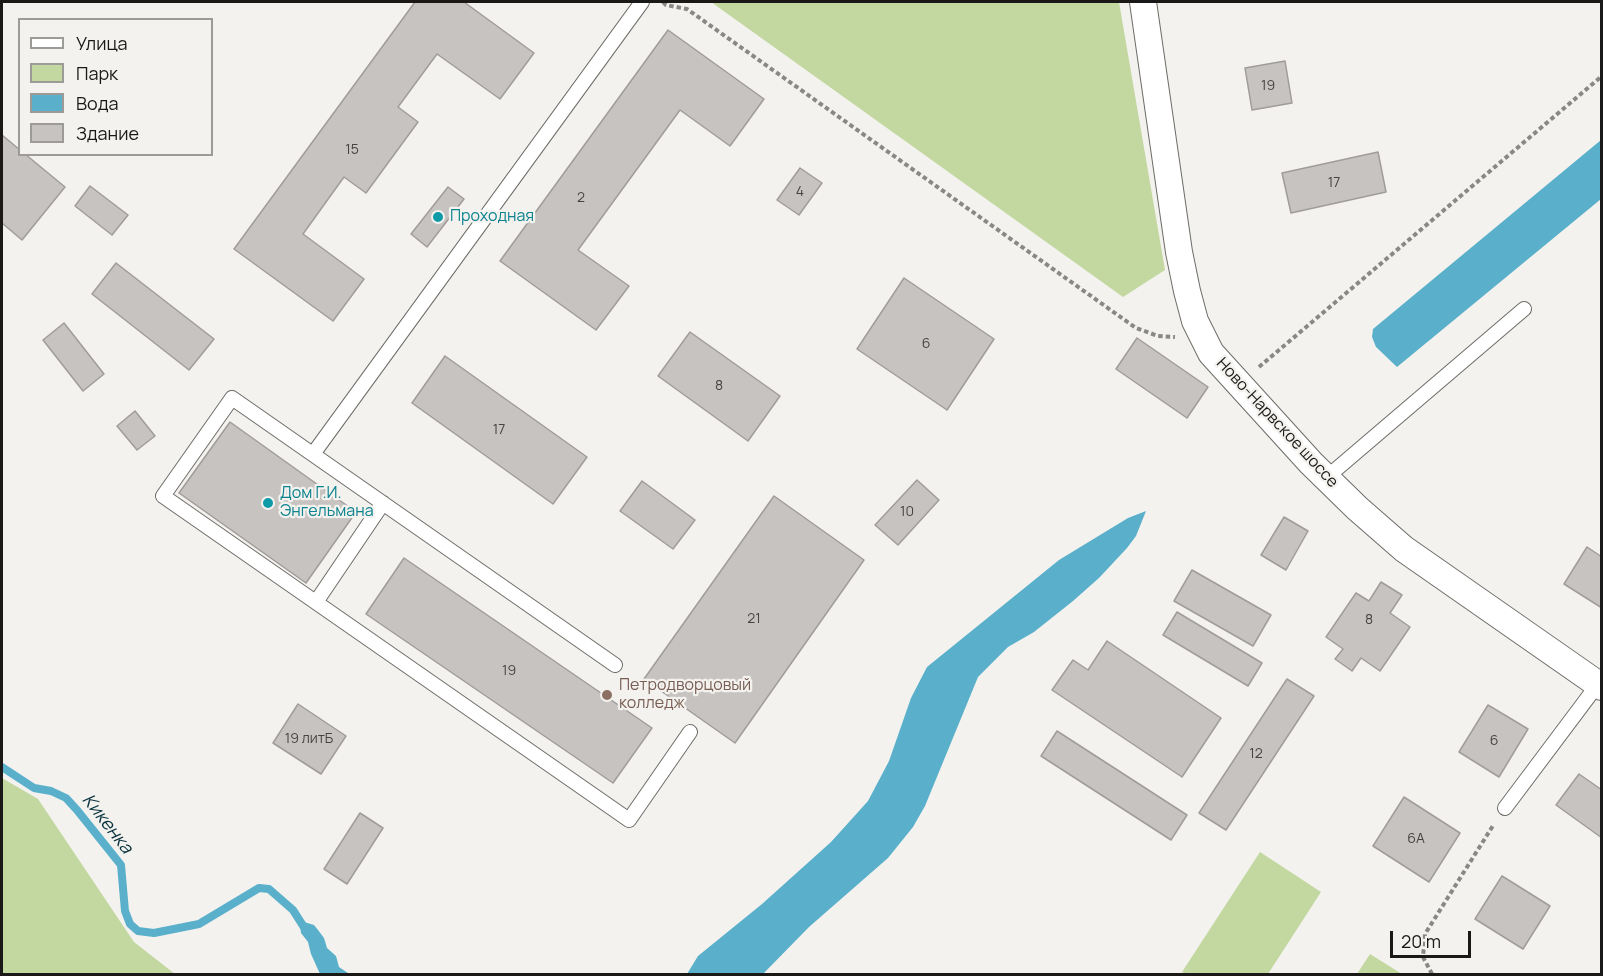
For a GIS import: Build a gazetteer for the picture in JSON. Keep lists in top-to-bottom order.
{
  "streets": {
    "street": ["Ново-Нарвское шоссе"]
  },
  "water": ["Кикенка"],
  "places": ["Проходная", "Дом Г.И. Энгельмана", "Петродворцовый колледж"],
  "house_numbers": [
    "19",
    "15",
    "17",
    "4",
    "2",
    "6",
    "8",
    "17",
    "10",
    "21",
    "8",
    "19",
    "19 литБ",
    "6",
    "12",
    "6А"
  ],
  "legend": [
    "Улица",
    "Парк",
    "Вода",
    "Здание"
  ],
  "scale_bar": "20 m"
}
